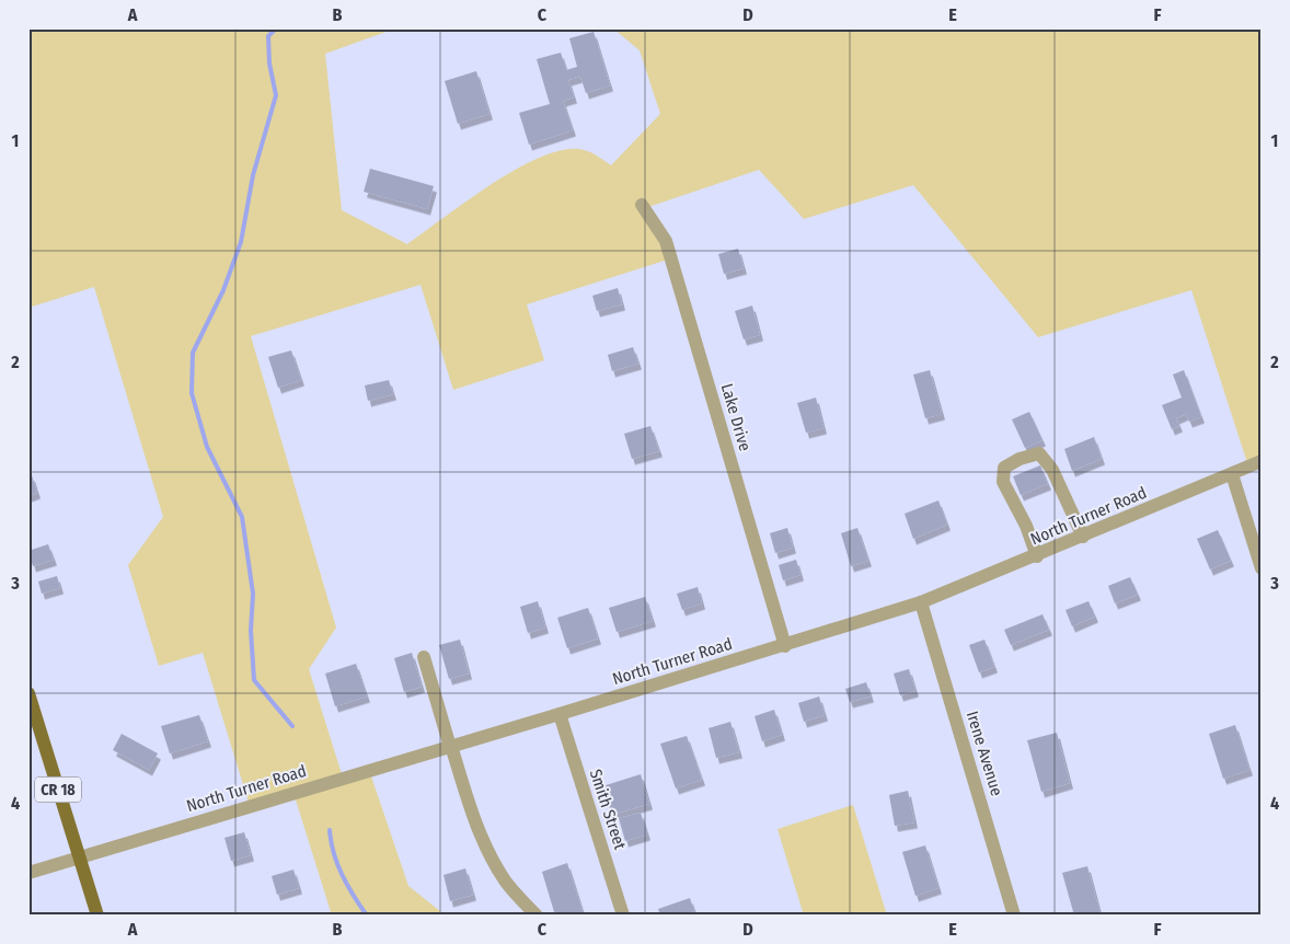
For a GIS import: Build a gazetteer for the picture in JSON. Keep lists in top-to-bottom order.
{
  "streets": {
    "main road": ["CR 18"],
    "street": [
      "Lake Drive",
      "North Turner Road",
      "Irene Avenue",
      "Smith Street"
    ]
  },
  "crossings": [
    ["Lake Drive", "North Turner Road"],
    ["North Turner Road", "Irene Avenue"],
    ["North Turner Road", "CR 18"],
    ["North Turner Road", "Smith Street"]
  ],
  "grid": {
    "columns": [
      "A",
      "B",
      "C",
      "D",
      "E",
      "F"
    ],
    "rows": [
      "1",
      "2",
      "3",
      "4"
    ]
  }
}
